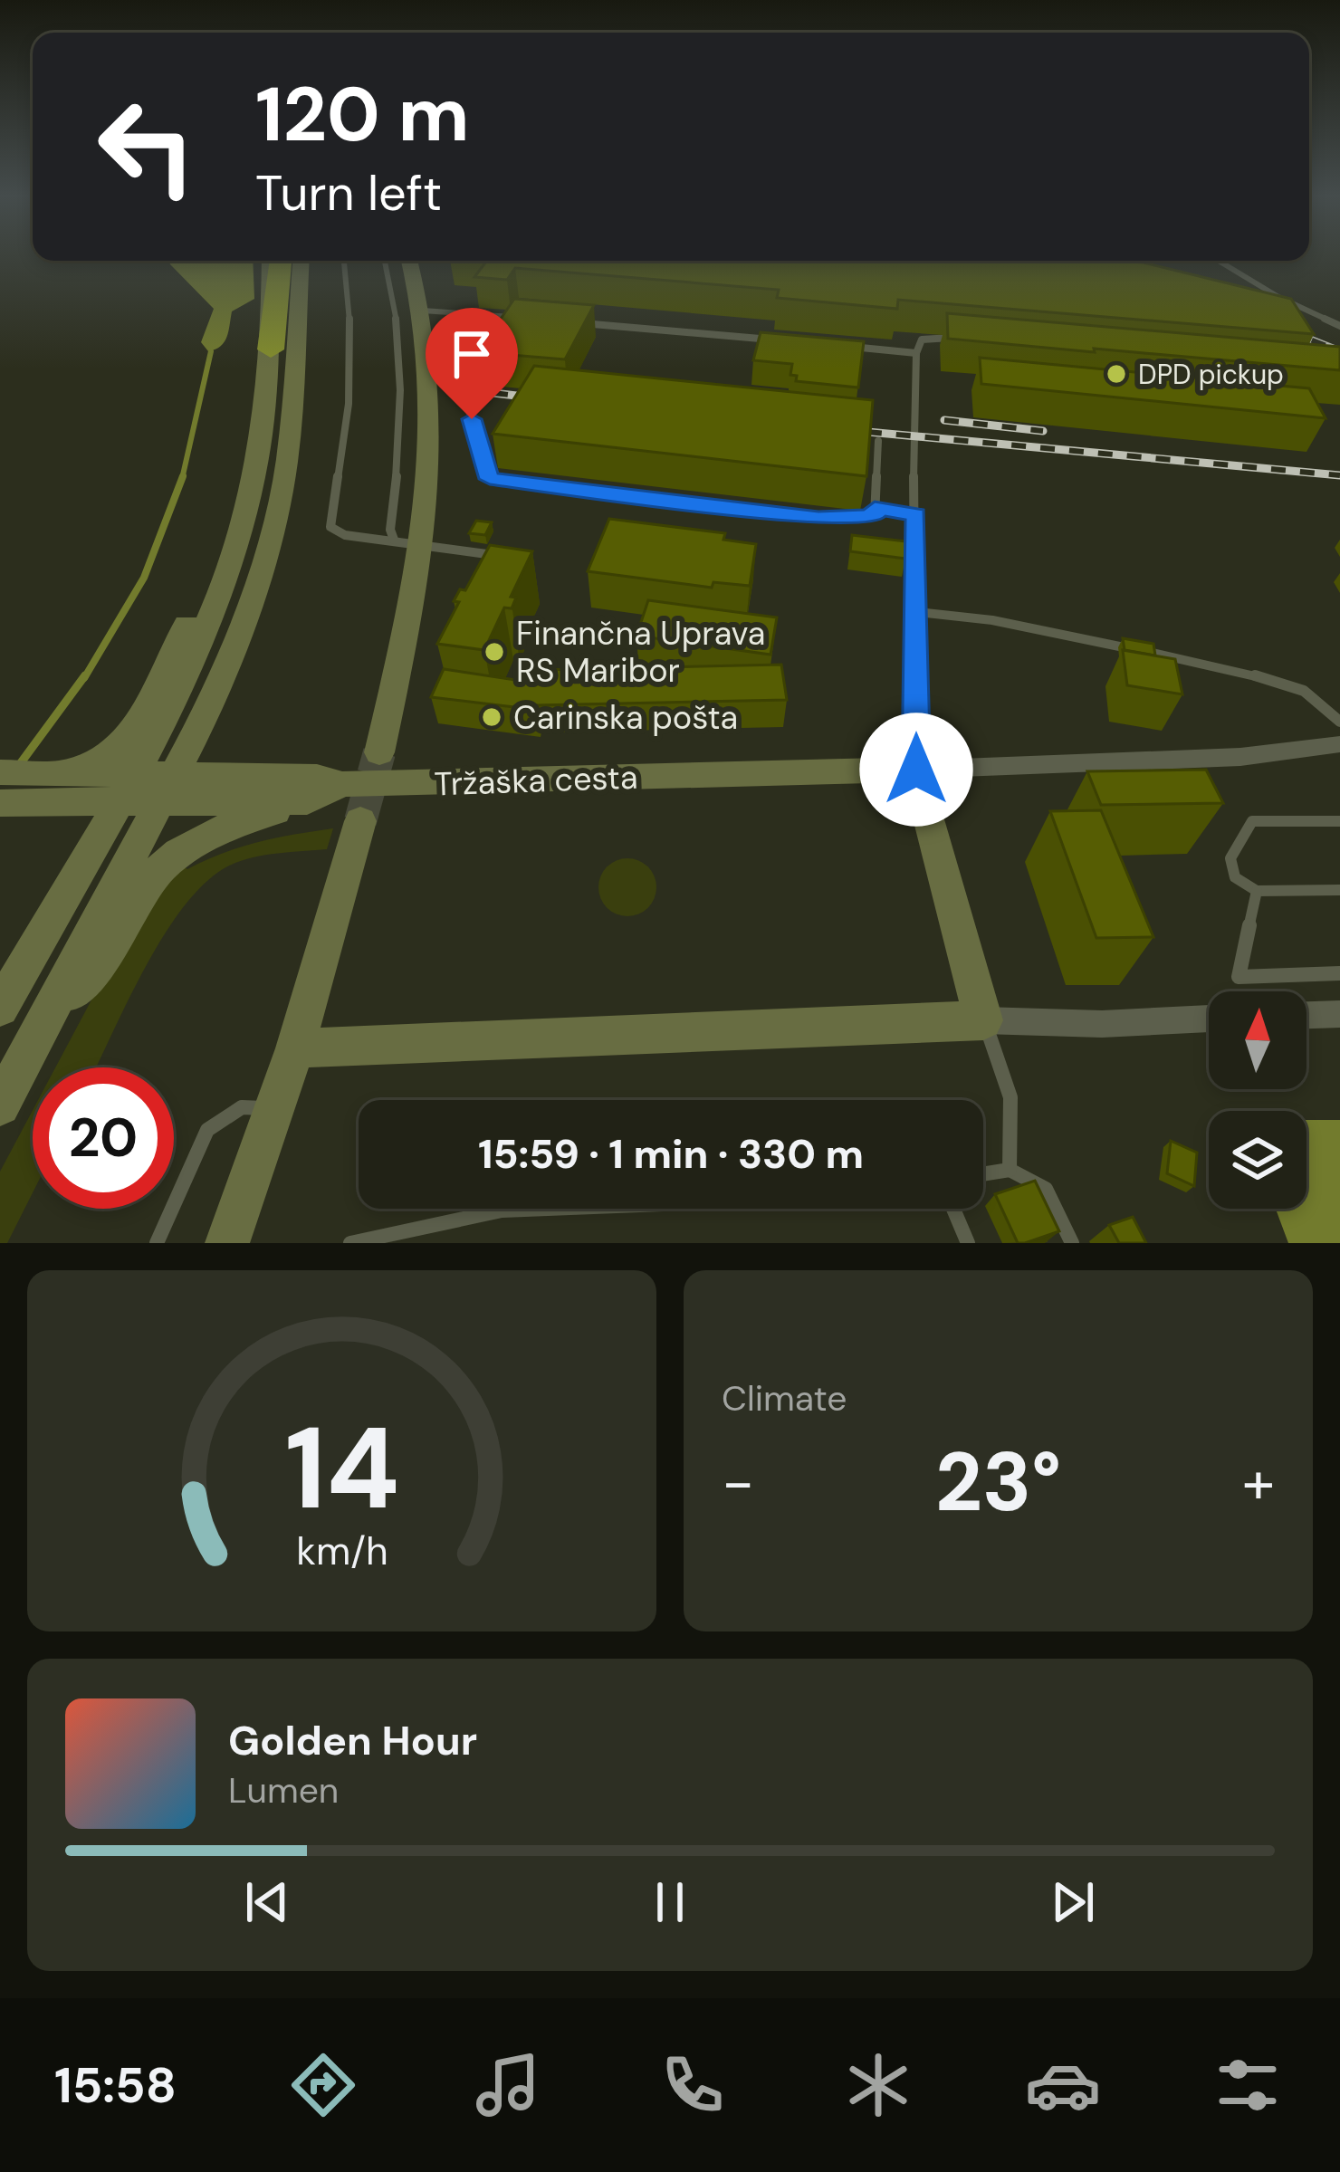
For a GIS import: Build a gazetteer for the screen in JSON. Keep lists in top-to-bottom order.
{
  "streets": {
    "street": ["Tržaška cesta"]
  },
  "places": ["DPD pickup", "Finančna Uprava RS Maribor", "Carinska pošta"],
  "north": "top",
  "page": {
    "turn": ["120 m", "Turn left"],
    "limit": "20",
    "trip": "15:59 · 1 min · 330 m",
    "tile": "Climate",
    "heat": ["−", "23°", "+"],
    "song": ["Golden Hour", "Lumen"],
    "tabs": "15:58",
    "gauge": ["14", "km/h"]
  }
}
